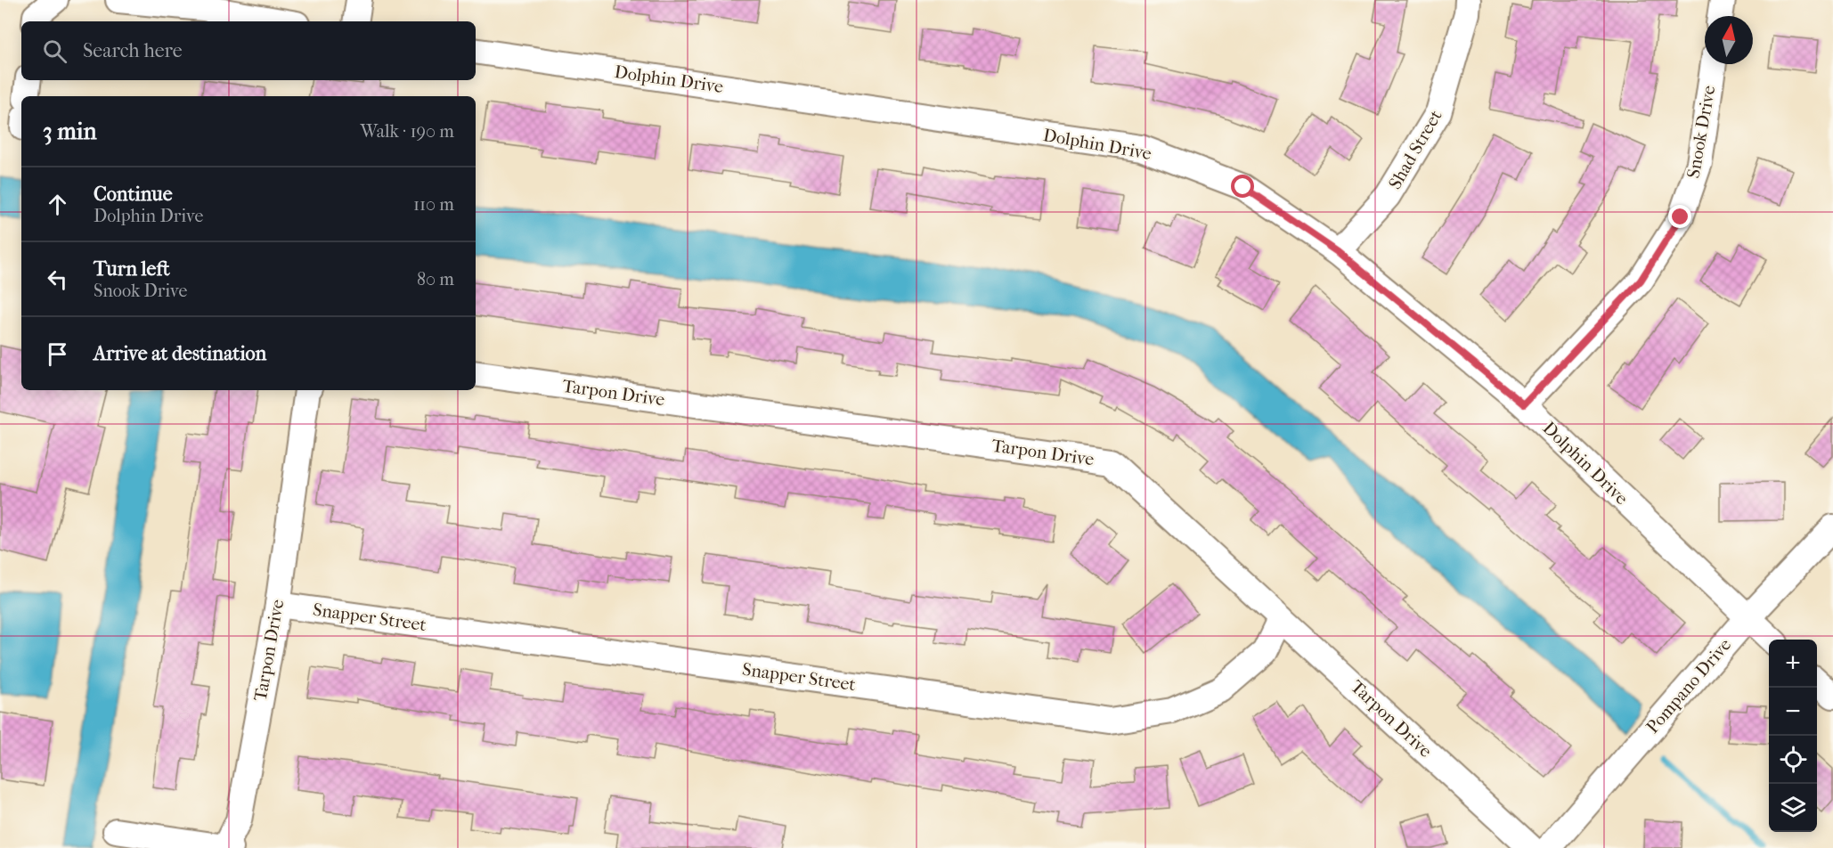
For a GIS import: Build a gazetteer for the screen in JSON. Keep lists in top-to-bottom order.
{
  "streets": {
    "street": [
      "Dolphin Drive",
      "Snook Drive",
      "Shad Street",
      "Tarpon Drive",
      "Snapper Street",
      "Pompano Drive"
    ]
  },
  "crossings": [
    ["Dolphin Drive", "Snook Drive"],
    ["Dolphin Drive", "Shad Street"],
    ["Dolphin Drive", "Pompano Drive"],
    ["Tarpon Drive", "Snapper Street"]
  ],
  "north": "top",
  "page": {
    "search": "Search here",
    "heading": ["3 min", "Walk · 190 m"],
    "list": [
      ["Continue", "Dolphin Drive", "110 m"],
      ["Turn left", "Snook Drive", "80 m"],
      "Arrive at destination"
    ],
    "map_buttons": ["+", "−"]
  }
}
